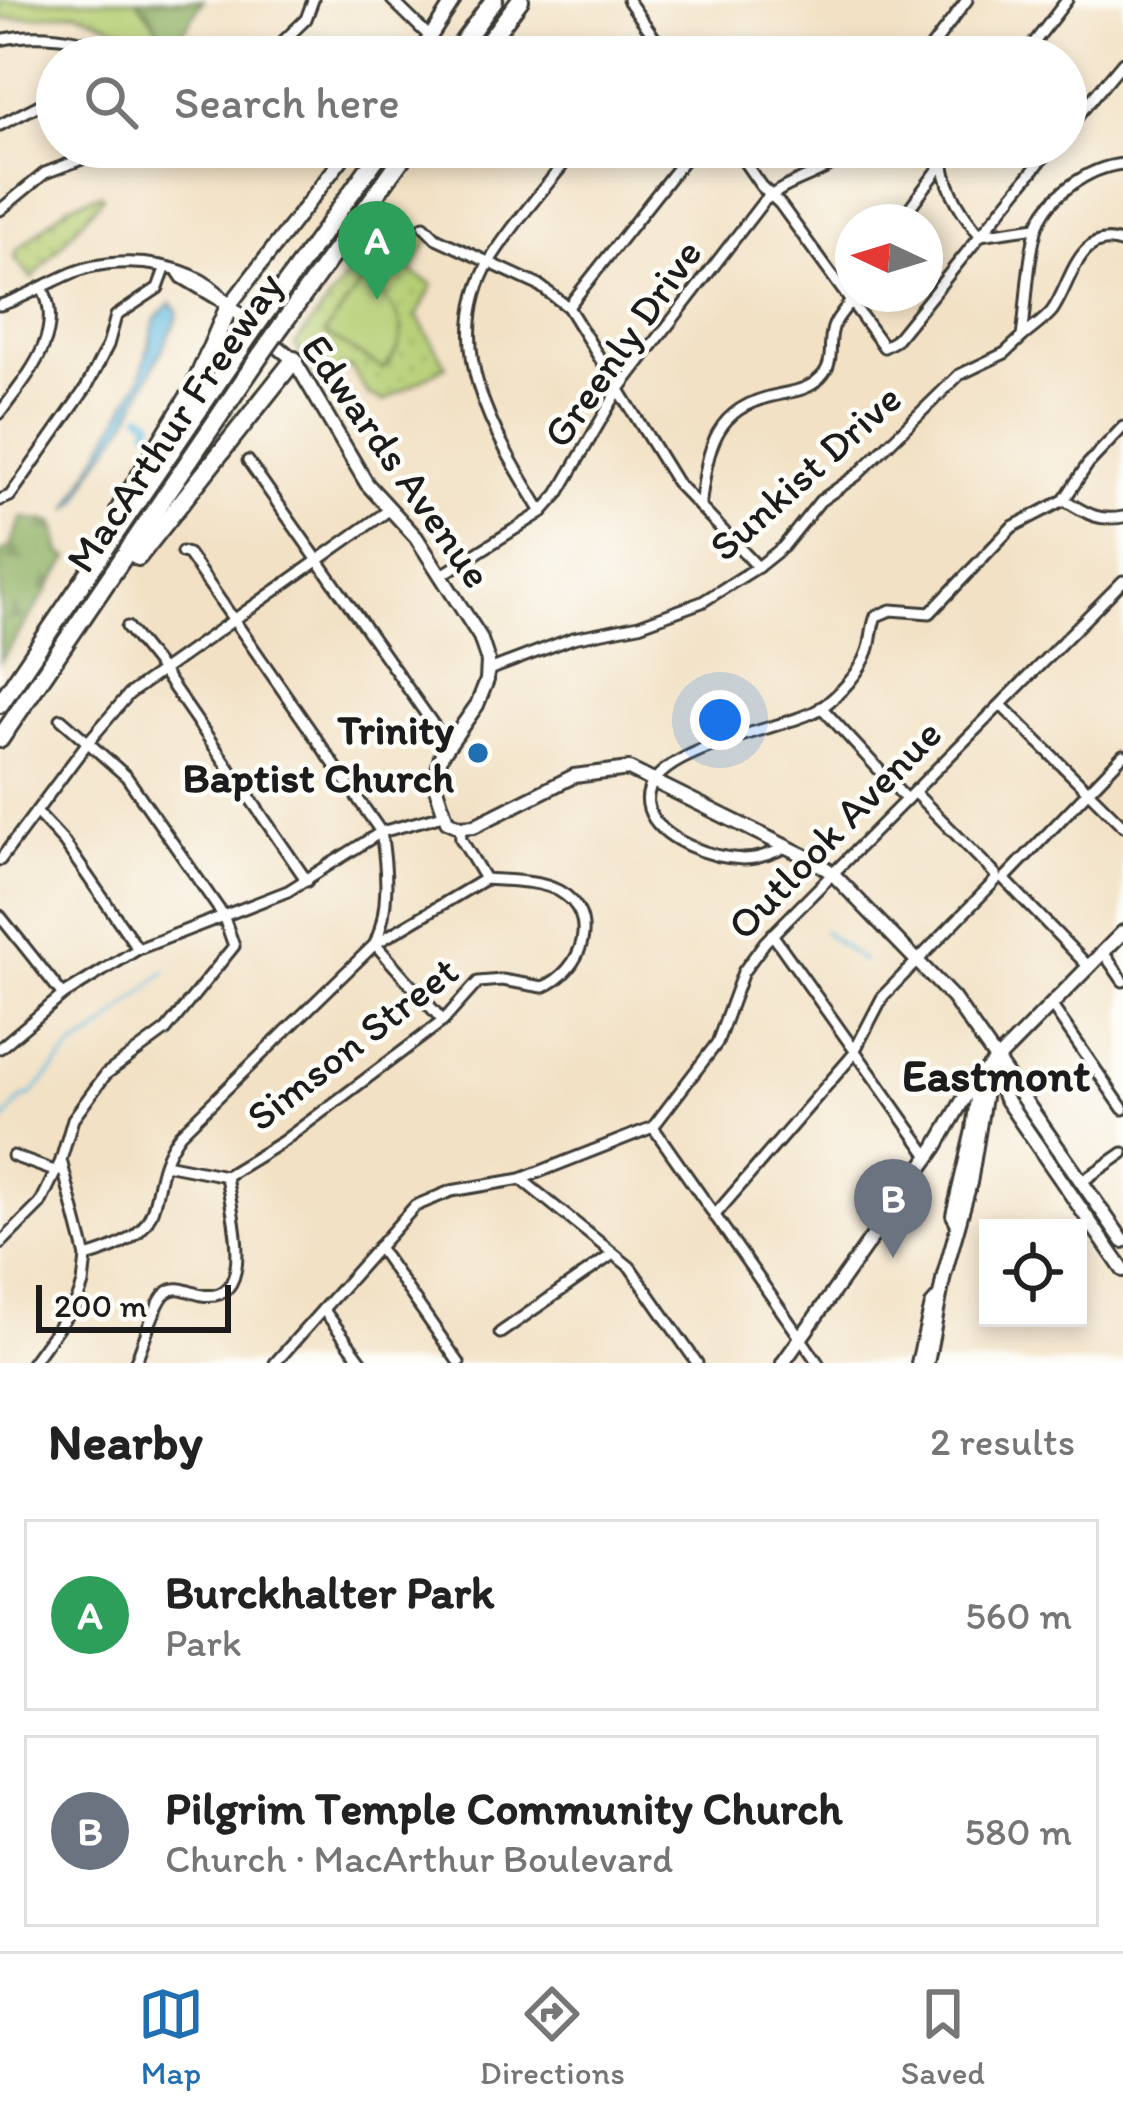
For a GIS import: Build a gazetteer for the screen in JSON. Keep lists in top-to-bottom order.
{
  "streets": {
    "highway": ["MacArthur Freeway"],
    "main road": ["Edwards Avenue"],
    "street": [
      "Greenly Drive",
      "Sunkist Drive",
      "Outlook Avenue",
      "Simson Street"
    ]
  },
  "crossings": [
    ["Greenly Drive", "Edwards Avenue"],
    ["Edwards Avenue", "Sunkist Drive"]
  ],
  "districts": ["Eastmont"],
  "places": ["Trinity Baptist Church"],
  "scale_bar": "200 m",
  "north": "left",
  "page": {
    "search": "Search here",
    "pins": ["A", "B"],
    "scale": "200 m",
    "heading": ["Nearby", "2 results"],
    "list": [
      {
        "mark": "A",
        "name": "Burckhalter Park",
        "note": "Park",
        "value": "560 m"
      },
      {
        "mark": "B",
        "name": "Pilgrim Temple Community Church",
        "note": "Church · MacArthur Boulevard",
        "value": "580 m"
      }
    ],
    "nav": ["Map", "Directions", "Saved"]
  }
}
